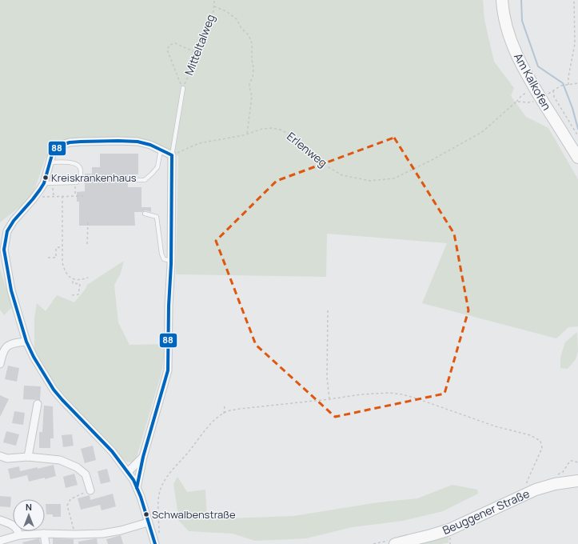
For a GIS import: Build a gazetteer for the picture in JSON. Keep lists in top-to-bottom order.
{
  "streets": {
    "main road": ["Am Kalkofen", "Beuggener Straße"],
    "path": ["Mitteltalweg", "Erlenweg"]
  },
  "crossings": [
    ["Am Kalkofen", "Erlenweg"]
  ],
  "places": ["Kreiskrankenhaus", "Schwalbenstraße"],
  "lines": ["transit line 88"],
  "north": "top"
}
